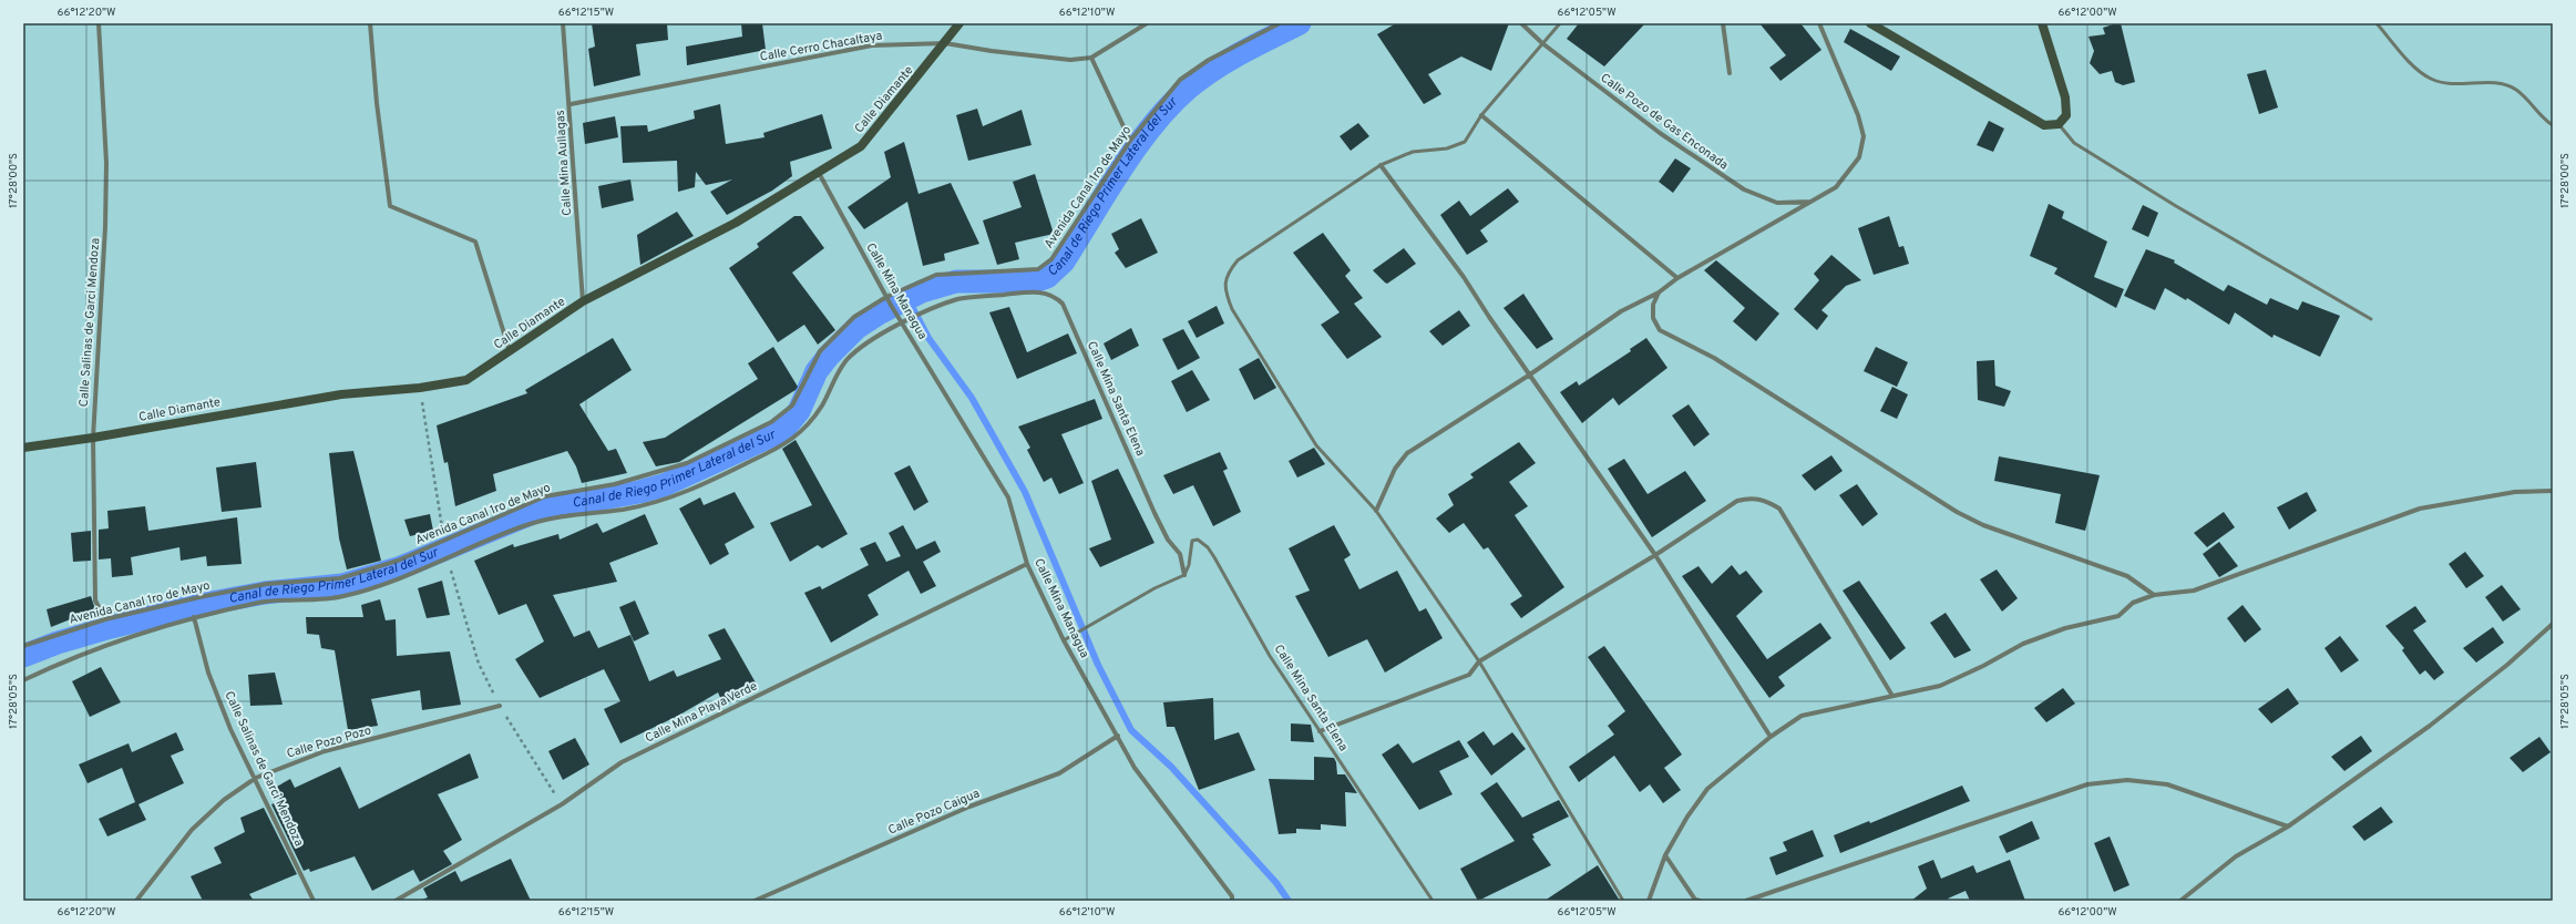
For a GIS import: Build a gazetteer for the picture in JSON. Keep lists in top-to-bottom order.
{
  "streets": {
    "street": [
      "Calle Cerro Chacaltaya",
      "Calle Diamante",
      "Calle Pozo de Gas Enconada",
      "Calle Mina Aullagas",
      "Avenida Canal 1ro de Mayo",
      "Calle Mina Managua",
      "Calle Salinas de Garci Mendoza",
      "Calle Mina Santa Elena",
      "Calle Mina Playa Verde",
      "Calle Pozo Pozo",
      "Calle Pozo Caigua"
    ]
  },
  "crossings": [
    ["Calle Cerro Chacaltaya", "Calle Diamante"],
    ["Calle Cerro Chacaltaya", "Calle Mina Aullagas"],
    ["Calle Diamante", "Calle Mina Aullagas"],
    ["Calle Diamante", "Calle Mina Managua"],
    ["Calle Diamante", "Calle Salinas de Garci Mendoza"],
    ["Avenida Canal 1ro de Mayo", "Calle Mina Managua"],
    ["Avenida Canal 1ro de Mayo", "Calle Salinas de Garci Mendoza"],
    ["Calle Mina Managua", "Calle Mina Santa Elena"],
    ["Calle Mina Managua", "Calle Mina Playa Verde"],
    ["Calle Mina Managua", "Calle Pozo Caigua"],
    ["Calle Salinas de Garci Mendoza", "Calle Pozo Pozo"]
  ],
  "water": ["Canal de Riego Primer Lateral del Sur"],
  "coordinates": [
    "66°12'20\"W",
    "66°12'15\"W",
    "66°12'10\"W",
    "66°12'05\"W",
    "66°12'00\"W",
    "17°28'00\"S",
    "17°28'05\"S"
  ]
}
